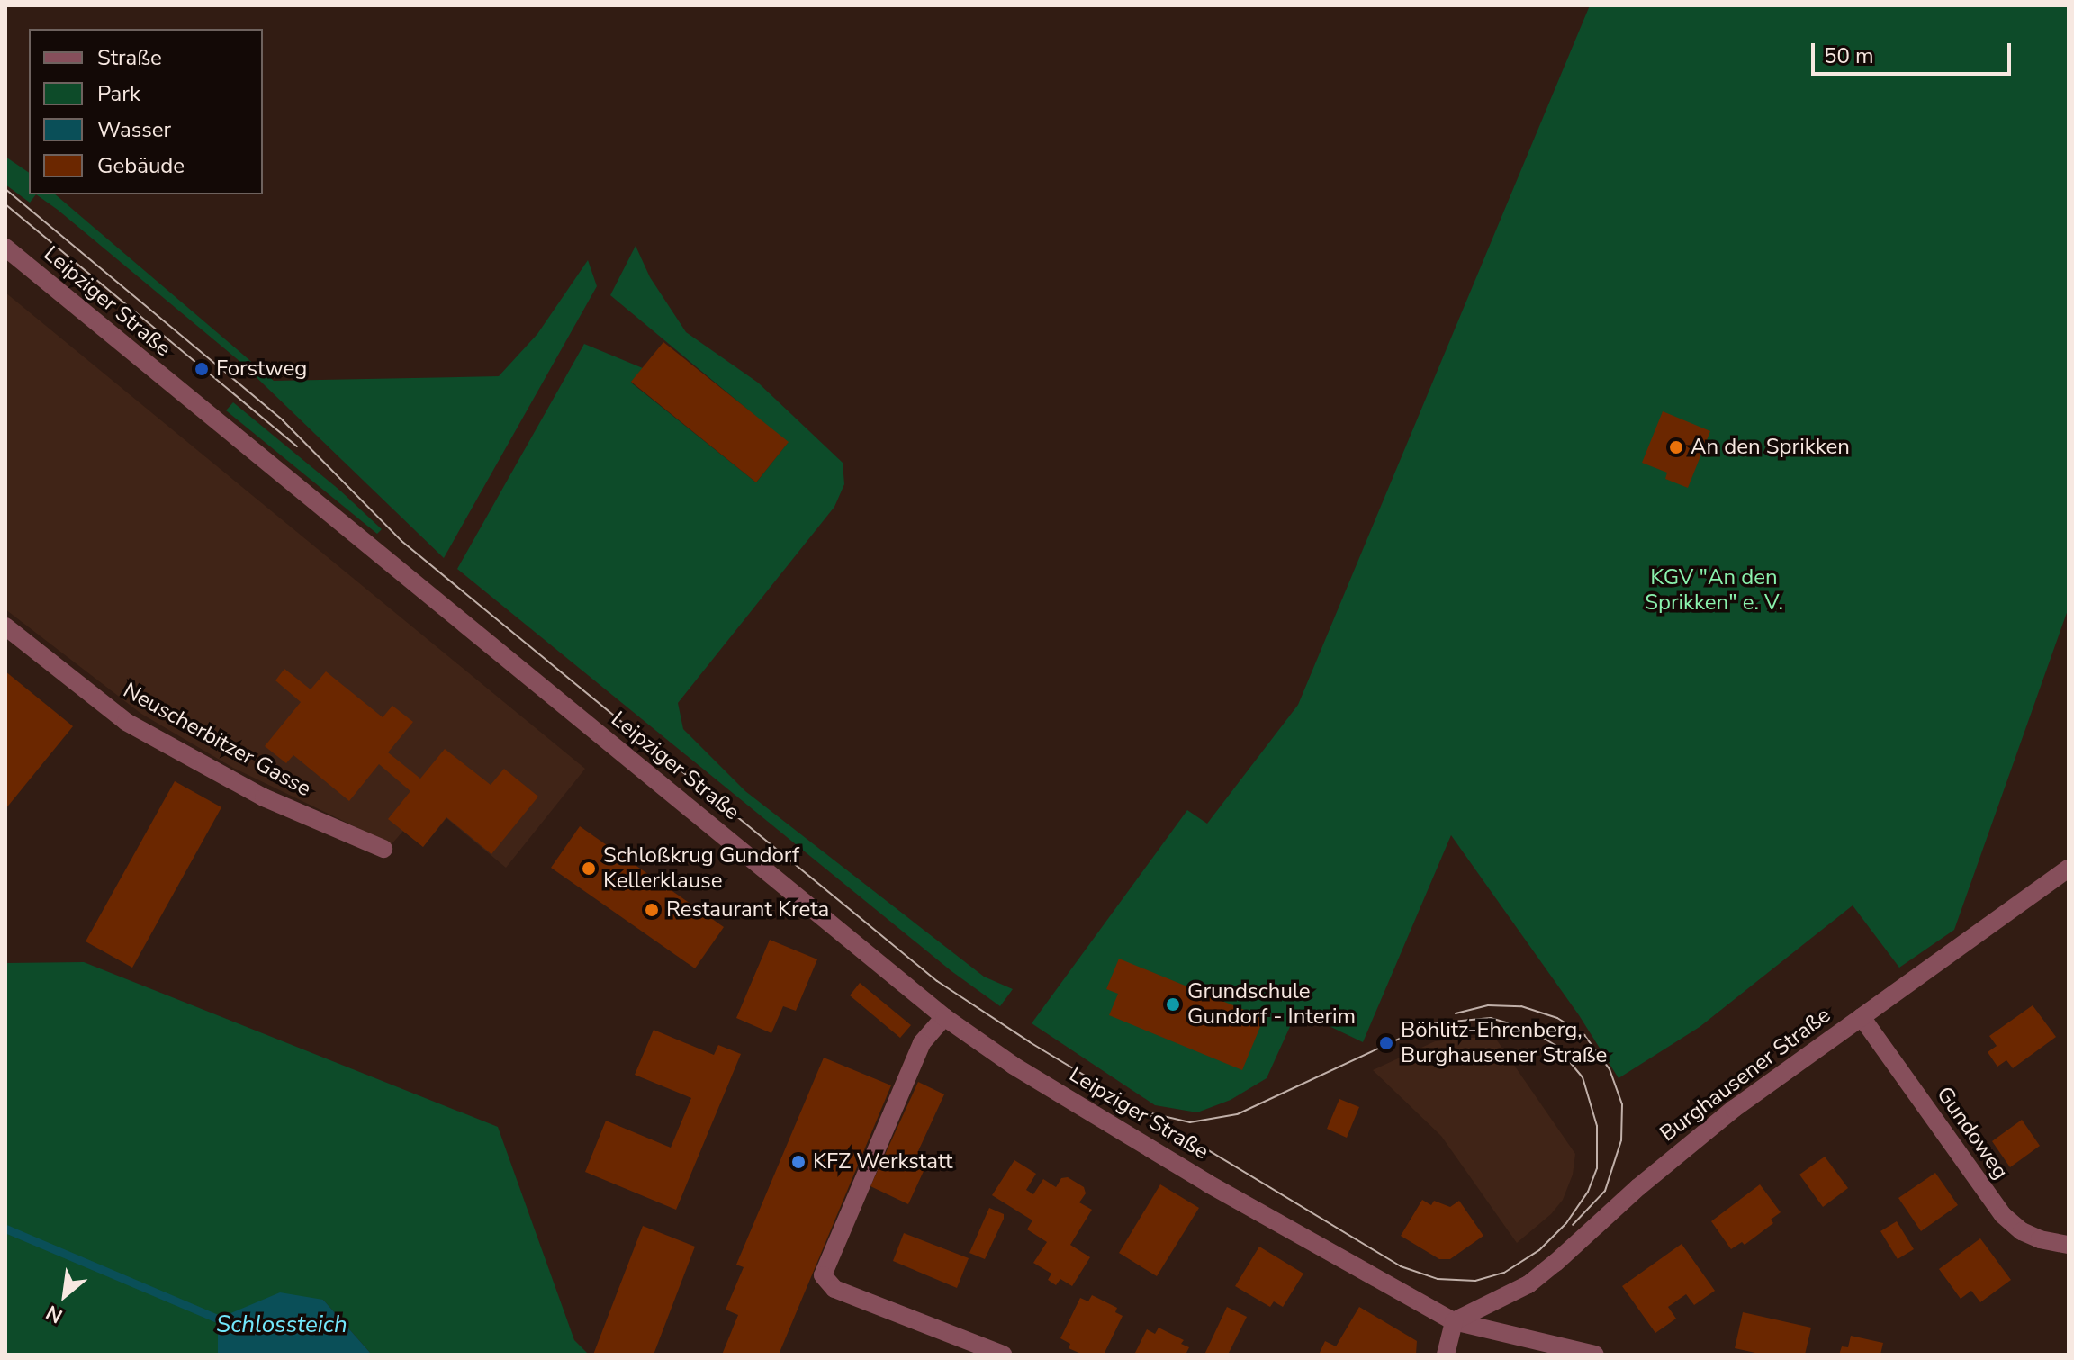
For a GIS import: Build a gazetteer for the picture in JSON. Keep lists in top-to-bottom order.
{
  "streets": {
    "street": [
      "Leipziger Straße",
      "Neuscherbitzer Gasse",
      "Burghausener Straße",
      "Gundoweg"
    ]
  },
  "crossings": [
    ["Leipziger Straße", "Burghausener Straße"],
    ["Burghausener Straße", "Gundoweg"]
  ],
  "water": ["Schlossteich"],
  "parks": ["KGV \"An den Sprikken\" e. V."],
  "places": [
    "Forstweg",
    "An den Sprikken",
    "Schloßkrug Gundorf Kellerklause",
    "Restaurant Kreta",
    "Grundschule Gundorf - Interim",
    "Böhlitz-Ehrenberg, Burghausener Straße",
    "KFZ Werkstatt"
  ],
  "legend": [
    "Straße",
    "Park",
    "Wasser",
    "Gebäude"
  ],
  "scale_bar": "50 m",
  "north": "bottom left"
}
